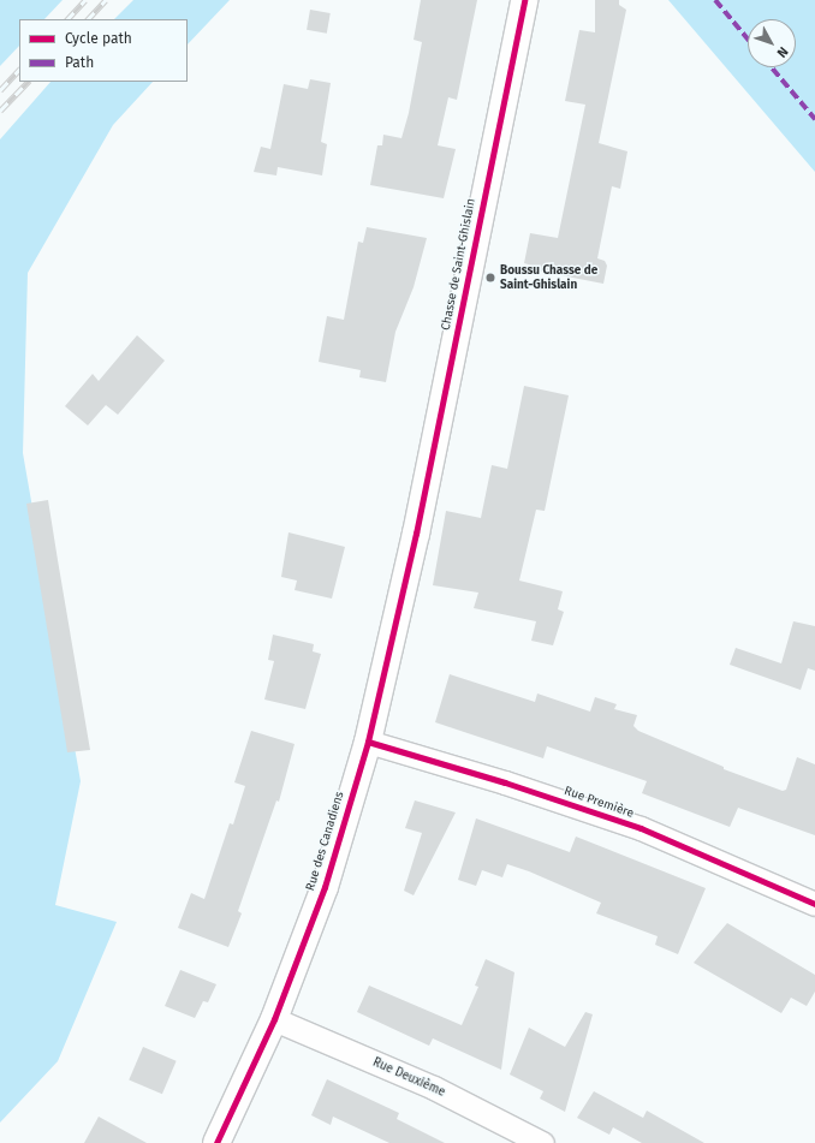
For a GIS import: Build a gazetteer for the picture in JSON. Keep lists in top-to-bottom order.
{
  "streets": {
    "street": [
      "Chasse de Saint-Ghislain",
      "Rue Première",
      "Rue des Canadiens",
      "Rue Deuxième"
    ]
  },
  "crossings": [
    ["Chasse de Saint-Ghislain", "Rue des Canadiens"],
    ["Rue Première", "Rue des Canadiens"],
    ["Rue des Canadiens", "Rue Deuxième"]
  ],
  "places": ["Boussu Chasse de Saint-Ghislain"],
  "legend": ["Cycle path", "Path"],
  "north": "bottom right"
}
